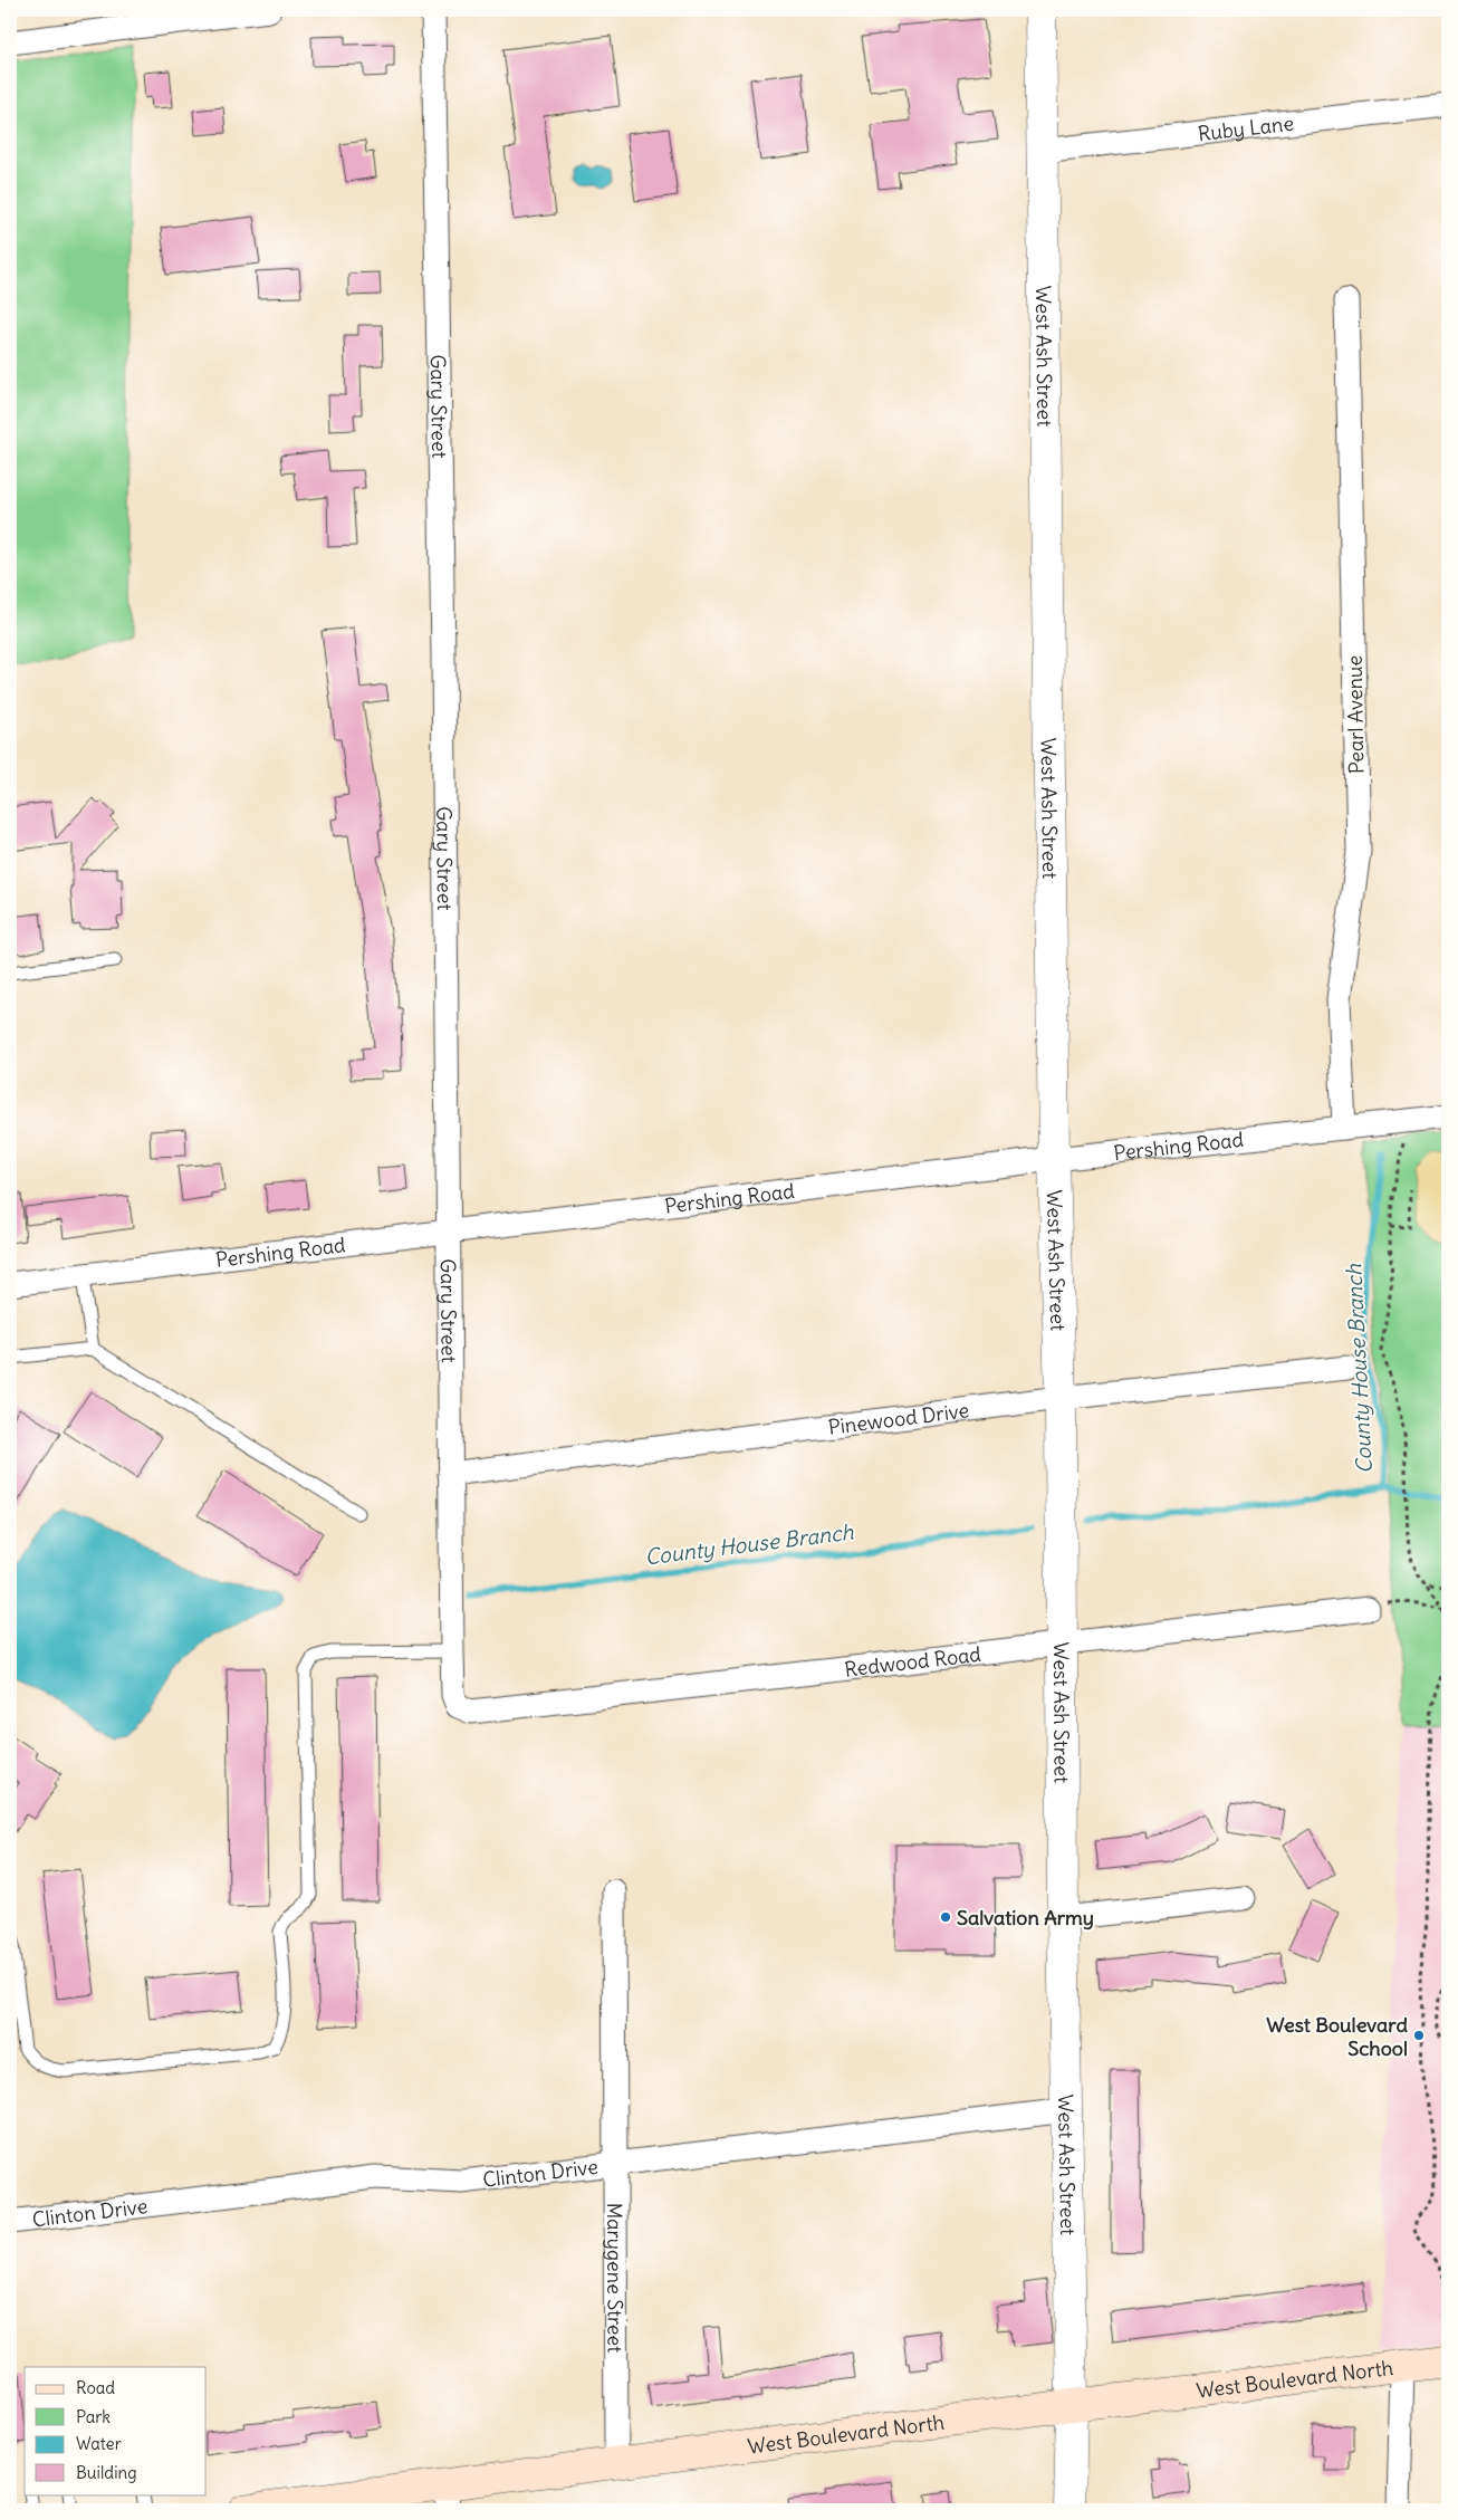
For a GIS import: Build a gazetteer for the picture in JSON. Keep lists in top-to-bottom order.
{
  "streets": {
    "main road": ["West Boulevard North"],
    "street": [
      "Ruby Lane",
      "West Ash Street",
      "Gary Street",
      "Pearl Avenue",
      "Pershing Road",
      "Pinewood Drive",
      "Redwood Road",
      "Clinton Drive",
      "Marygene Street"
    ]
  },
  "crossings": [
    ["Ruby Lane", "West Ash Street"],
    ["West Ash Street", "Pershing Road"],
    ["West Ash Street", "Pinewood Drive"],
    ["West Ash Street", "Redwood Road"],
    ["West Ash Street", "Clinton Drive"],
    ["West Ash Street", "West Boulevard North"],
    ["Gary Street", "Pershing Road"],
    ["Gary Street", "Pinewood Drive"],
    ["Gary Street", "Redwood Road"],
    ["Pearl Avenue", "Pershing Road"],
    ["Clinton Drive", "Marygene Street"],
    ["Marygene Street", "West Boulevard North"]
  ],
  "water": ["County House Branch"],
  "places": ["Salvation Army", "West Boulevard School"],
  "legend": [
    "Road",
    "Park",
    "Water",
    "Building"
  ]
}
